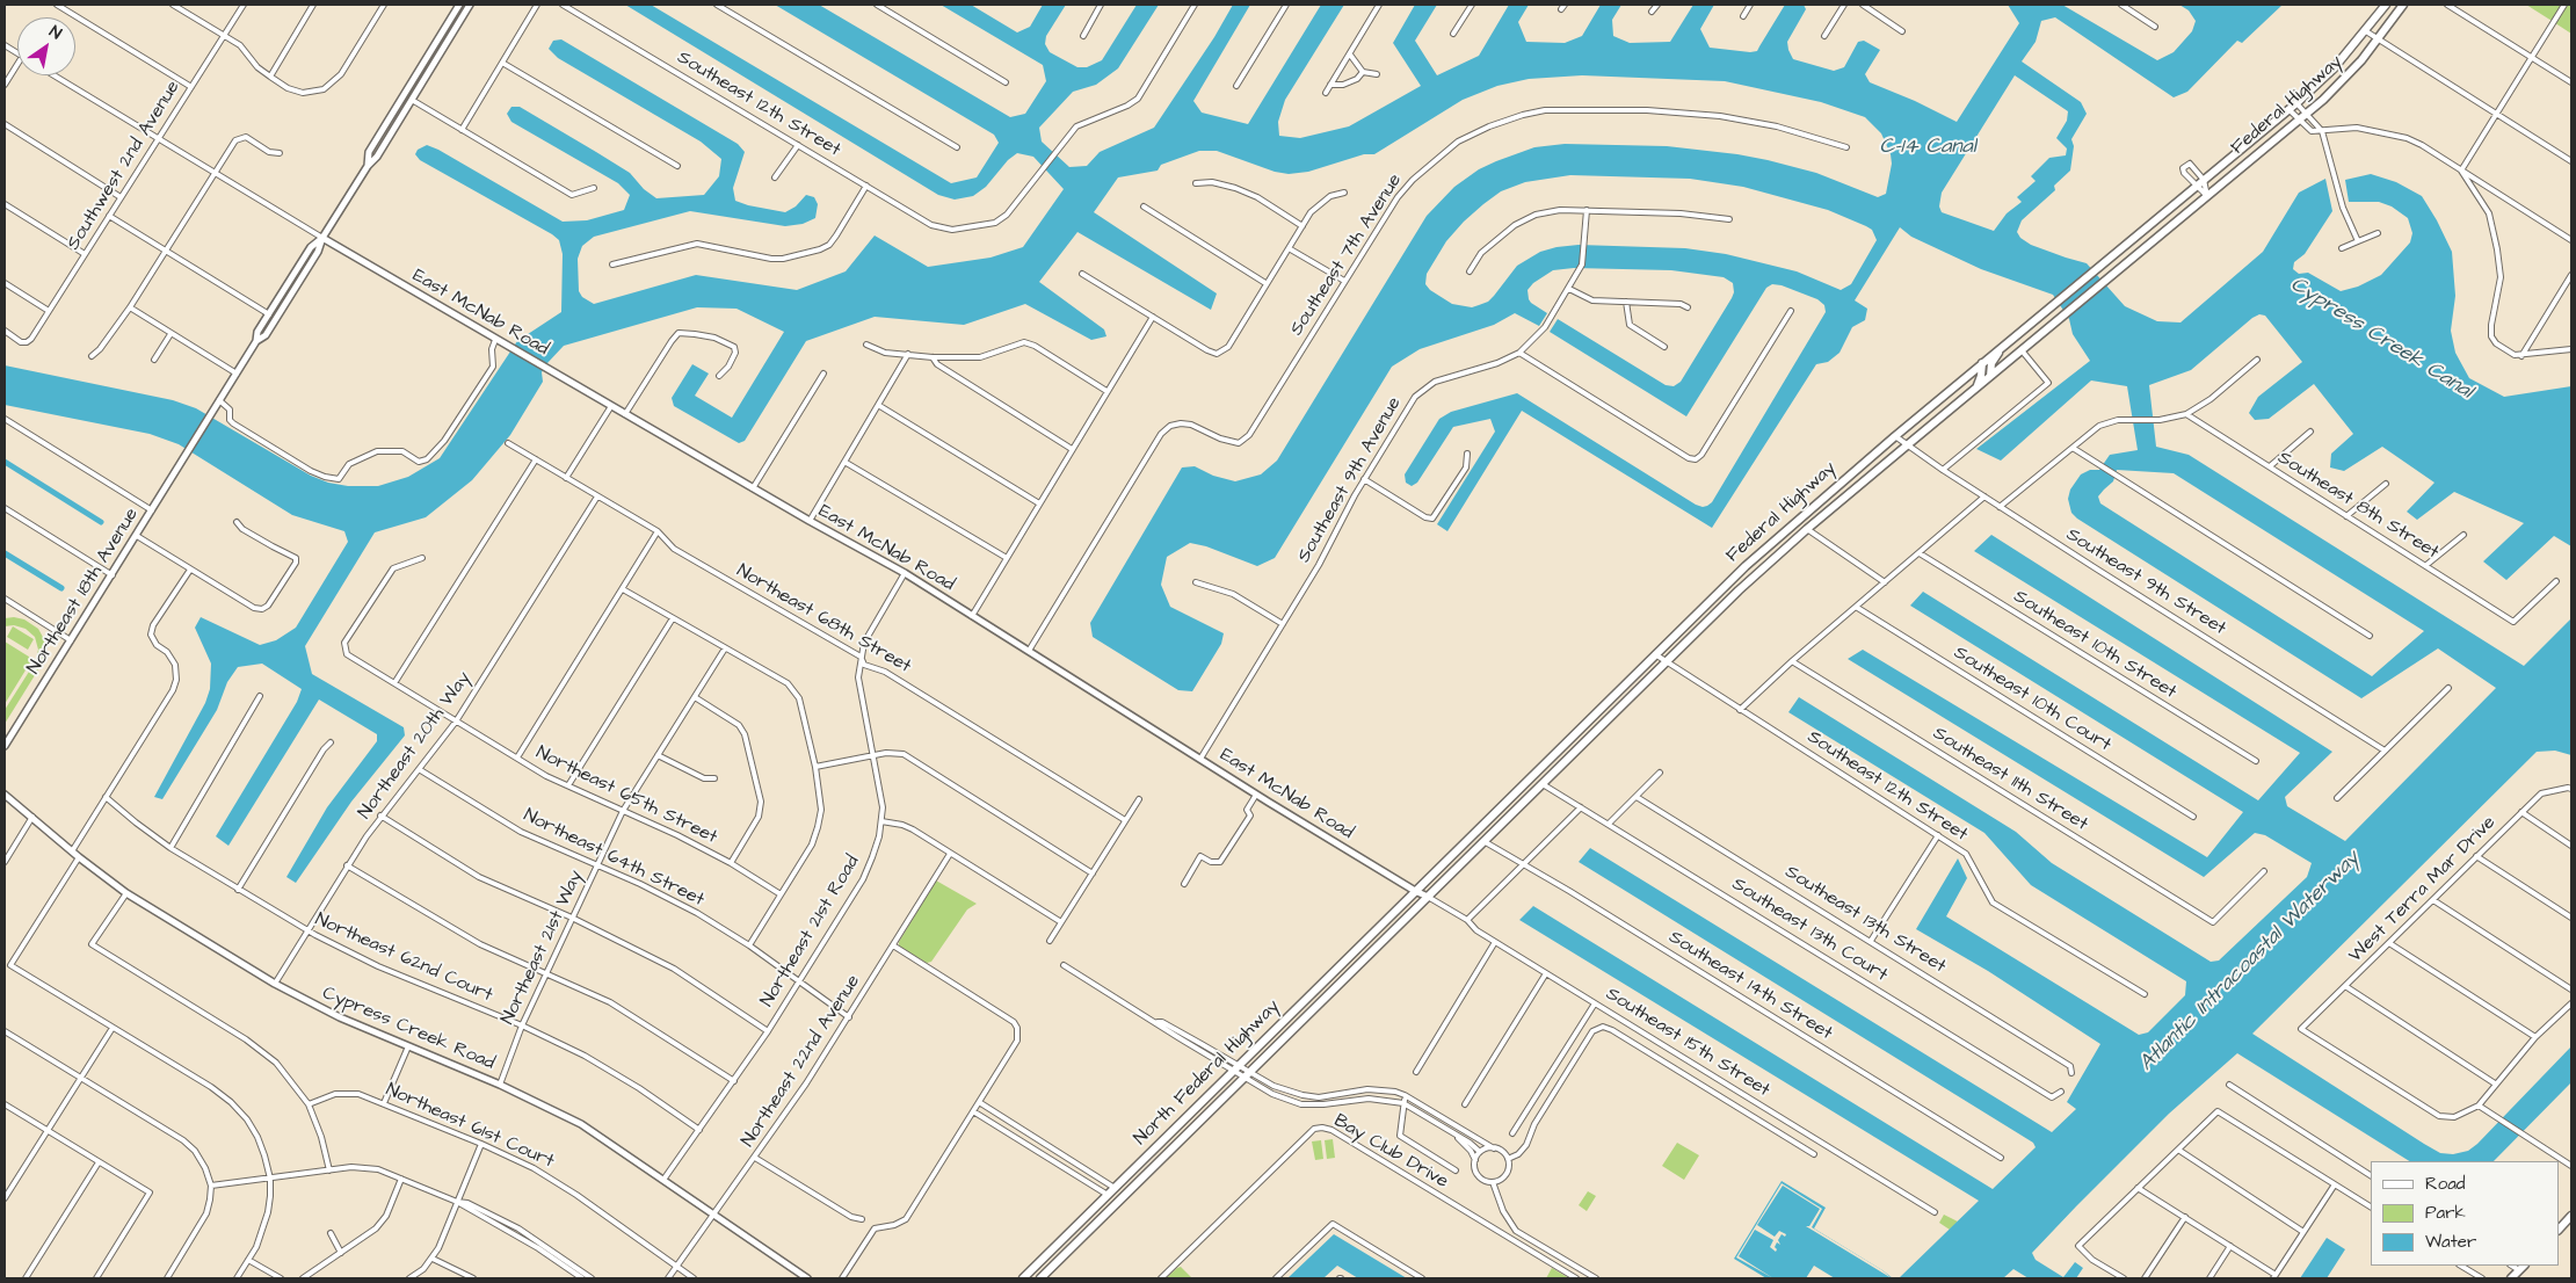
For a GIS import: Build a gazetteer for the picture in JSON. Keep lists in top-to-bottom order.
{
  "streets": {
    "main road": ["Federal Highway", "North Federal Highway"],
    "street": [
      "Southeast 12th Street",
      "Southwest 2nd Avenue",
      "Southeast 7th Avenue",
      "East McNab Road",
      "Southeast 9th Avenue",
      "Southeast 8th Street",
      "Southeast 9th Street",
      "Northeast 18th Avenue",
      "Northeast 68th Street",
      "Southeast 10th Street",
      "Southeast 10th Court",
      "Northeast 20th Way",
      "Southeast 11th Street",
      "Northeast 65th Street",
      "Northeast 64th Street",
      "West Terra Mar Drive",
      "Southeast 13th Street",
      "Southeast 13th Court",
      "Northeast 21st Road",
      "Northeast 21st Way",
      "Northeast 62nd Court",
      "Southeast 14th Street",
      "Cypress Creek Road",
      "Southeast 15th Street",
      "Northeast 22nd Avenue",
      "Northeast 61st Court",
      "Bay Club Drive"
    ]
  },
  "crossings": [
    ["Southeast 12th Street", "Federal Highway"],
    ["Federal Highway", "East McNab Road"],
    ["Federal Highway", "Southeast 9th Street"],
    ["Federal Highway", "Southeast 13th Court"],
    ["Federal Highway", "Southeast 14th Street"],
    ["Federal Highway", "Southeast 15th Street"],
    ["Federal Highway", "North Federal Highway"],
    ["Southeast 7th Avenue", "East McNab Road"],
    ["East McNab Road", "Southeast 9th Avenue"],
    ["East McNab Road", "Northeast 21st Road"],
    ["East McNab Road", "Southeast 15th Street"],
    ["East McNab Road", "North Federal Highway"],
    ["Northeast 68th Street", "Northeast 20th Way"],
    ["Northeast 68th Street", "Northeast 21st Road"],
    ["Northeast 20th Way", "Northeast 65th Street"],
    ["Northeast 20th Way", "Northeast 64th Street"],
    ["Northeast 20th Way", "Northeast 62nd Court"],
    ["Northeast 20th Way", "Cypress Creek Road"],
    ["Northeast 65th Street", "Northeast 21st Way"],
    ["Northeast 64th Street", "Northeast 21st Road"],
    ["Northeast 64th Street", "Northeast 21st Way"],
    ["Northeast 64th Street", "Northeast 22nd Avenue"],
    ["Northeast 21st Road", "Northeast 62nd Court"],
    ["Northeast 21st Road", "Cypress Creek Road"],
    ["Northeast 21st Way", "Northeast 62nd Court"],
    ["Northeast 21st Way", "Cypress Creek Road"],
    ["Cypress Creek Road", "Northeast 22nd Avenue"],
    ["Southeast 15th Street", "North Federal Highway"],
    ["Northeast 22nd Avenue", "Northeast 61st Court"]
  ],
  "water": ["C-14 Canal", "Cypress Creek Canal", "Atlantic Intracoastal Waterway"],
  "legend": ["Road", "Park", "Water"],
  "north": "top right"
}
